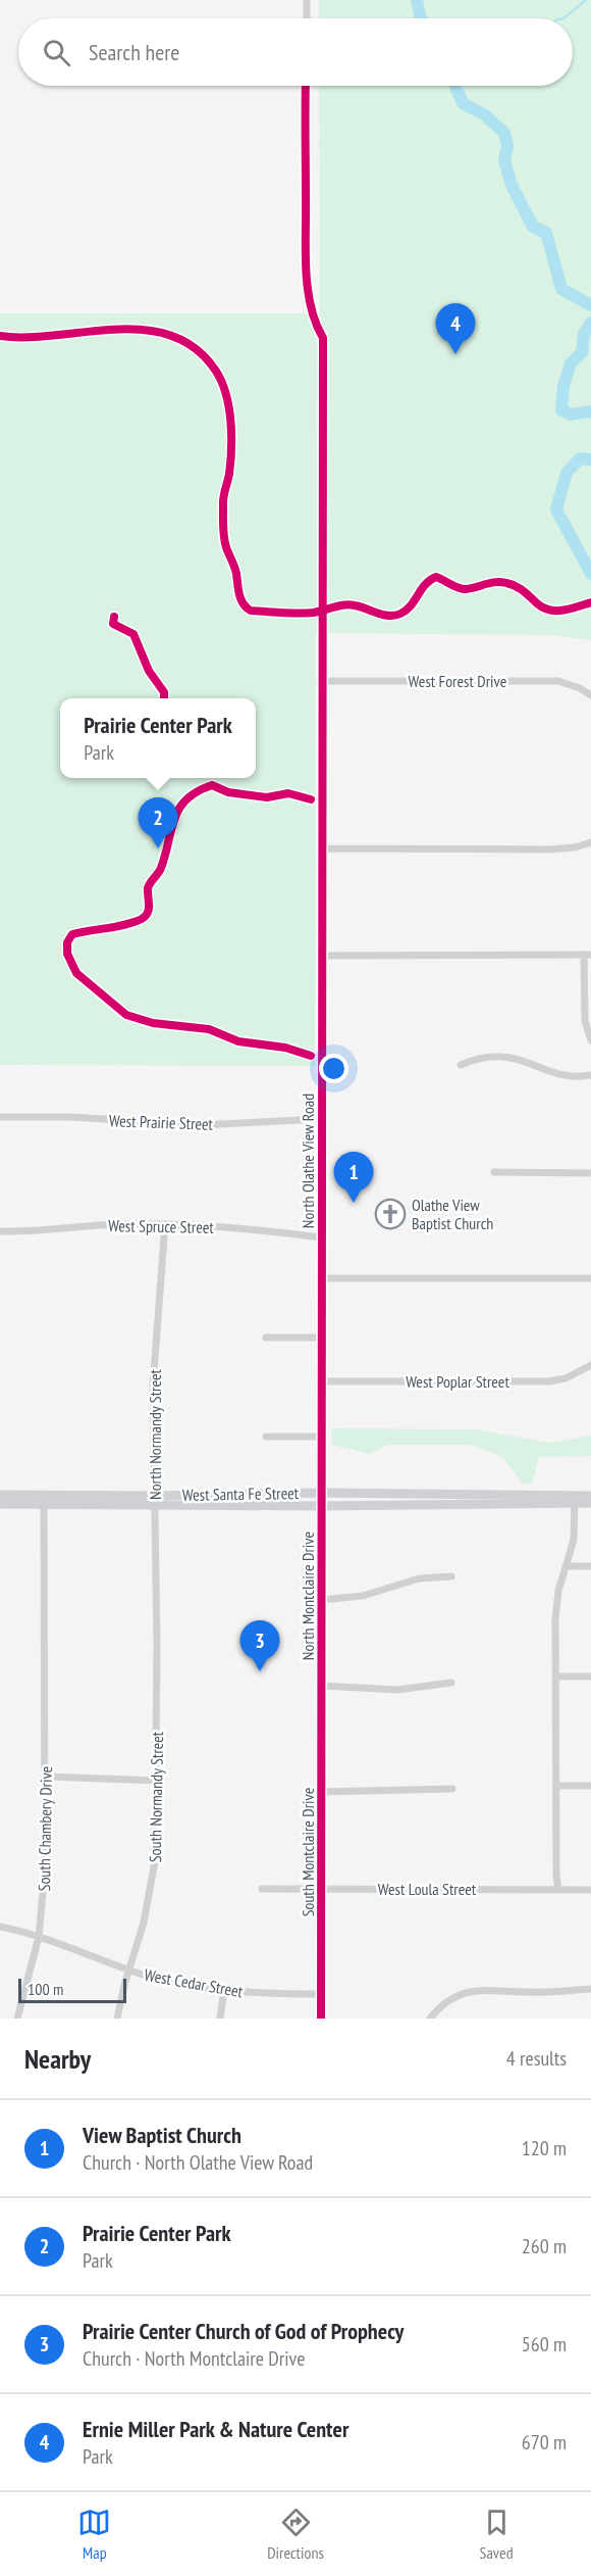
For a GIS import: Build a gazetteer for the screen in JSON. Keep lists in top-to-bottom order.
{
  "streets": {
    "street": [
      "West Forest Drive",
      "West Prairie Street",
      "North Olathe View Road",
      "West Spruce Street",
      "West Poplar Street",
      "North Normandy Street",
      "West Santa Fe Street",
      "North Montclaire Drive",
      "South Normandy Street",
      "South Chambery Drive",
      "South Montclaire Drive",
      "West Loula Street",
      "West Cedar Street"
    ]
  },
  "crossings": [
    ["West Forest Drive", "North Olathe View Road"],
    ["West Prairie Street", "North Olathe View Road"],
    ["North Olathe View Road", "West Spruce Street"],
    ["North Olathe View Road", "West Poplar Street"],
    ["North Olathe View Road", "West Santa Fe Street"],
    ["North Olathe View Road", "North Montclaire Drive"],
    ["West Spruce Street", "North Normandy Street"],
    ["North Normandy Street", "West Santa Fe Street"],
    ["North Normandy Street", "South Normandy Street"],
    ["West Santa Fe Street", "North Montclaire Drive"],
    ["West Santa Fe Street", "South Chambery Drive"],
    ["North Montclaire Drive", "South Montclaire Drive"],
    ["South Normandy Street", "West Cedar Street"],
    ["South Chambery Drive", "West Cedar Street"],
    ["South Montclaire Drive", "West Loula Street"],
    ["South Montclaire Drive", "West Cedar Street"]
  ],
  "places": {
    "church": ["Olathe View Baptist Church"]
  },
  "scale_bar": "100 m",
  "page": {
    "search": "Search here",
    "pins": [
      "4",
      "2",
      "1",
      "3"
    ],
    "popup": ["Prairie Center Park", "Park"],
    "scale": "100 m",
    "heading": ["Nearby", "4 results"],
    "list": [
      {
        "mark": "1",
        "name": "View Baptist Church",
        "note": "Church · North Olathe View Road",
        "value": "120 m"
      },
      {
        "mark": "2",
        "name": "Prairie Center Park",
        "note": "Park",
        "value": "260 m"
      },
      {
        "mark": "3",
        "name": "Prairie Center Church of God of Prophecy",
        "note": "Church · North Montclaire Drive",
        "value": "560 m"
      },
      {
        "mark": "4",
        "name": "Ernie Miller Park & Nature Center",
        "note": "Park",
        "value": "670 m"
      }
    ],
    "nav": ["Map", "Directions", "Saved"]
  }
}
